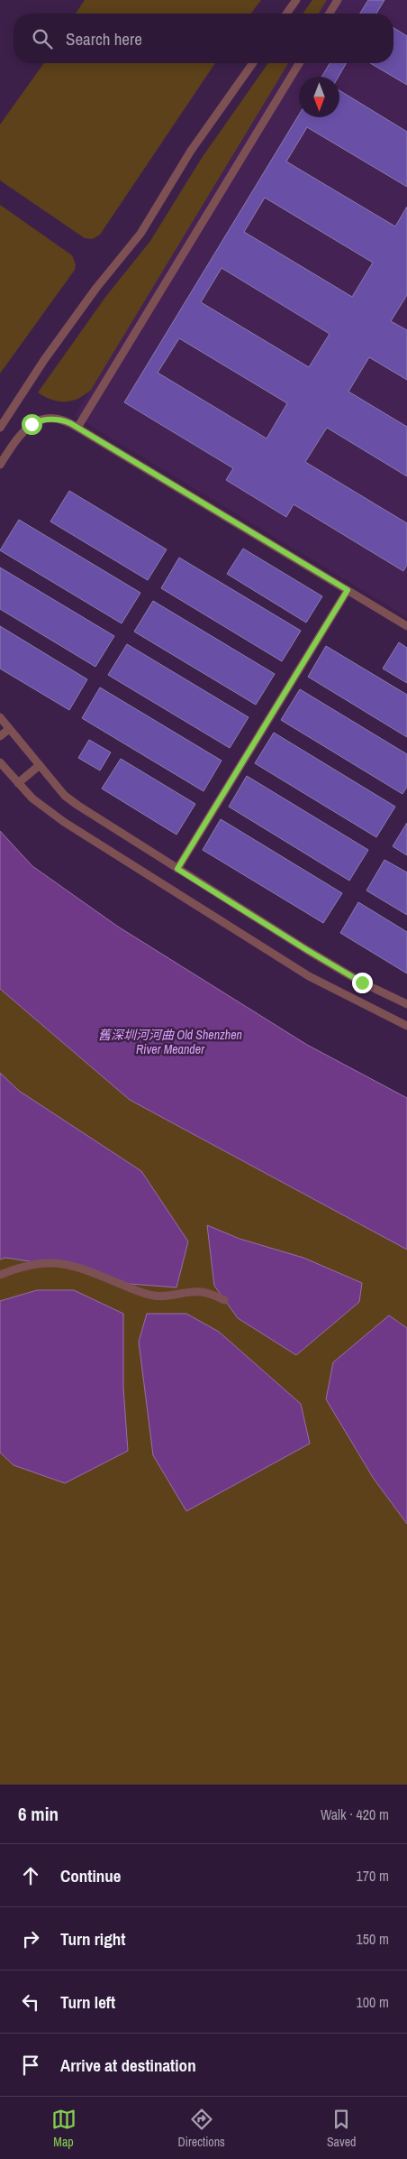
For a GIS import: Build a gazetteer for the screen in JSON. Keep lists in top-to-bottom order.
{
  "water": ["舊深圳河河曲 Old Shenzhen River Meander"],
  "north": "bottom",
  "page": {
    "search": "Search here",
    "heading": ["6 min", "Walk · 420 m"],
    "list": [
      ["Continue", "170 m"],
      ["Turn right", "150 m"],
      ["Turn left", "100 m"],
      "Arrive at destination"
    ],
    "nav": ["Map", "Directions", "Saved"]
  }
}
